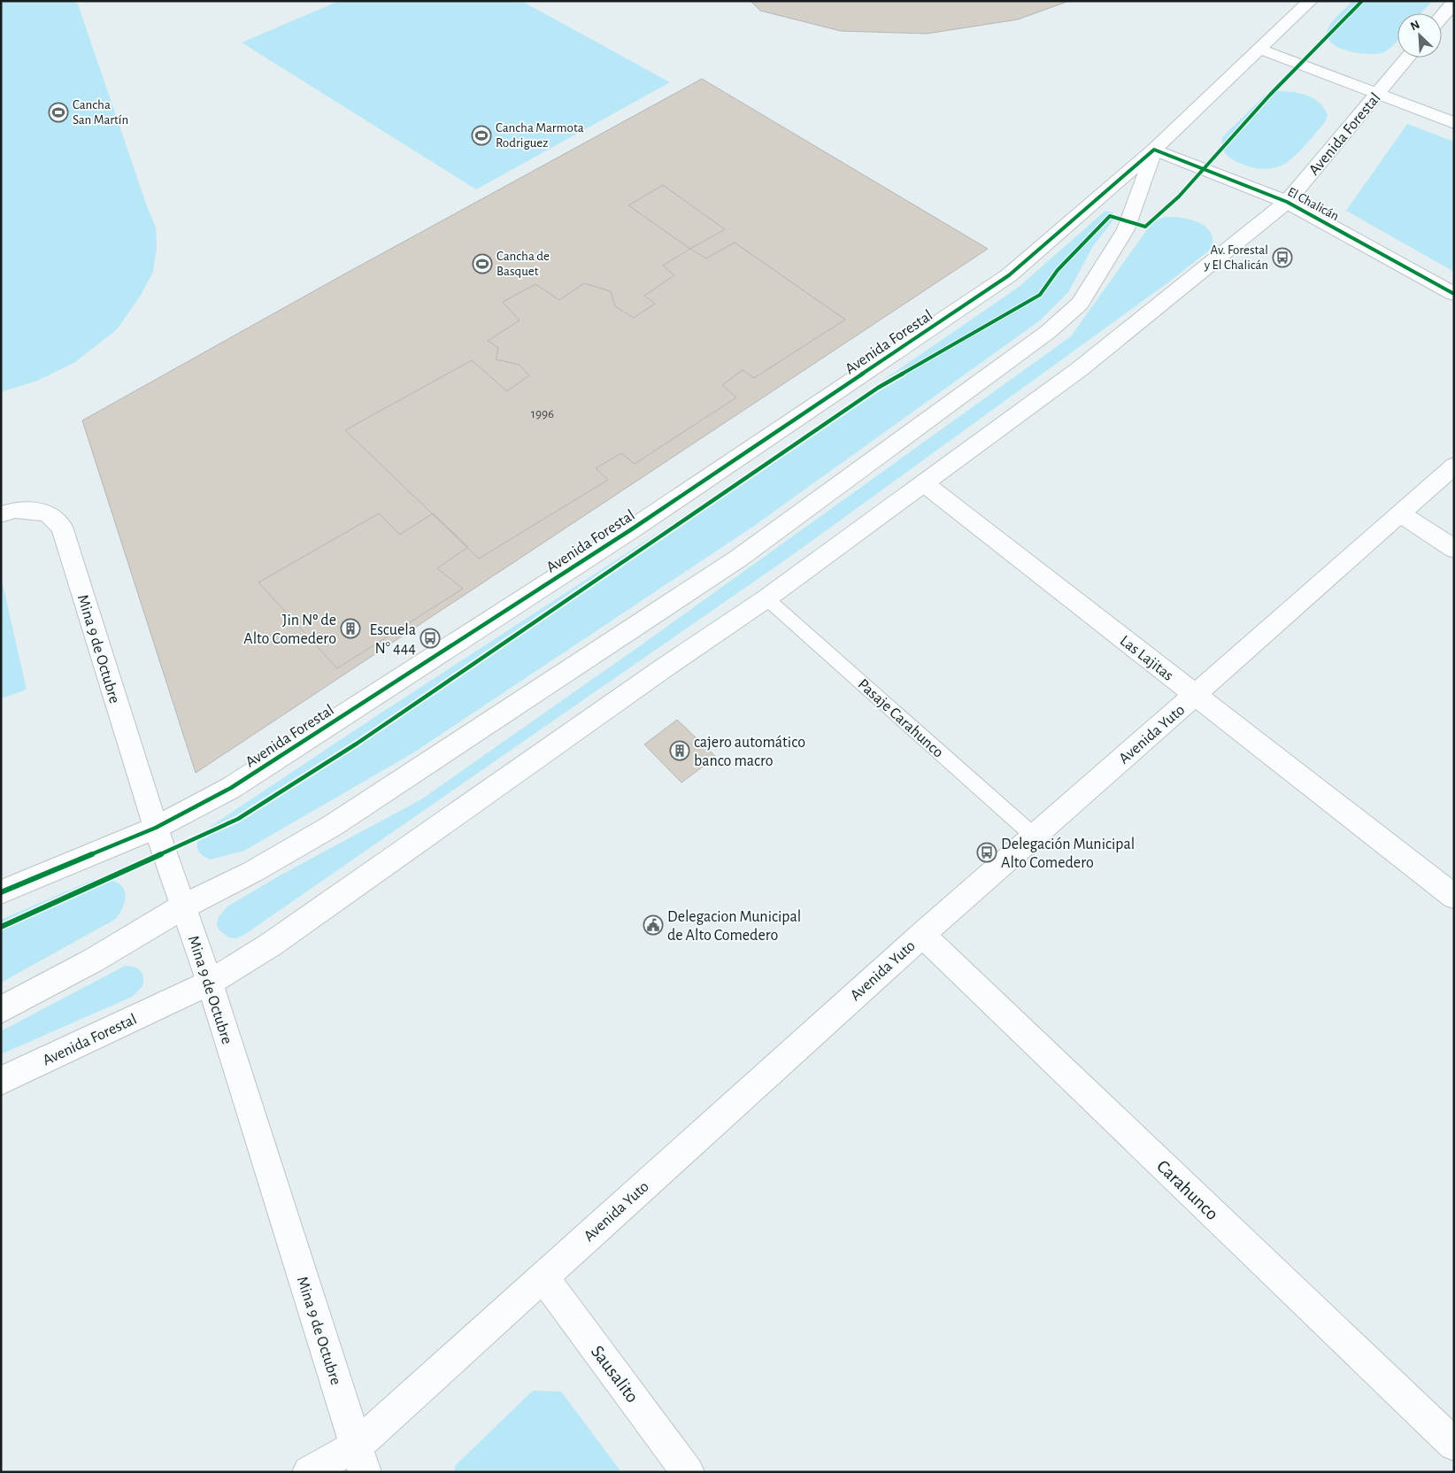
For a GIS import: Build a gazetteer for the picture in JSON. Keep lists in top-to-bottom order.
{
  "streets": {
    "street": [
      "Avenida Forestal",
      "El Chalicán",
      "Mina 9 de Octubre",
      "Las Lajitas",
      "Avenida Yuto",
      "Carahunco",
      "Sausalito"
    ],
    "lane": ["Pasaje Carahunco"]
  },
  "crossings": [
    ["Avenida Forestal", "El Chalicán"],
    ["Avenida Forestal", "Mina 9 de Octubre"],
    ["Avenida Forestal", "Las Lajitas"],
    ["Avenida Forestal", "Pasaje Carahunco"],
    ["Mina 9 de Octubre", "Avenida Yuto"],
    ["Las Lajitas", "Avenida Yuto"],
    ["Pasaje Carahunco", "Avenida Yuto"],
    ["Avenida Yuto", "Carahunco"],
    ["Avenida Yuto", "Sausalito"]
  ],
  "places": {
    "sports": ["Cancha San Martín", "Cancha Marmota Rodriguez", "Cancha de Basquet"],
    "bus stop": ["Av. Forestal y El Chalicán", "Escuela N° 444", "Delegación Municipal Alto Comedero"],
    "building": ["Jin Nº de Alto Comedero", "cajero automático banco macro"],
    "public building": ["Delegacion Municipal de Alto Comedero"]
  },
  "house_numbers": ["1996"],
  "north": "top left"
}
